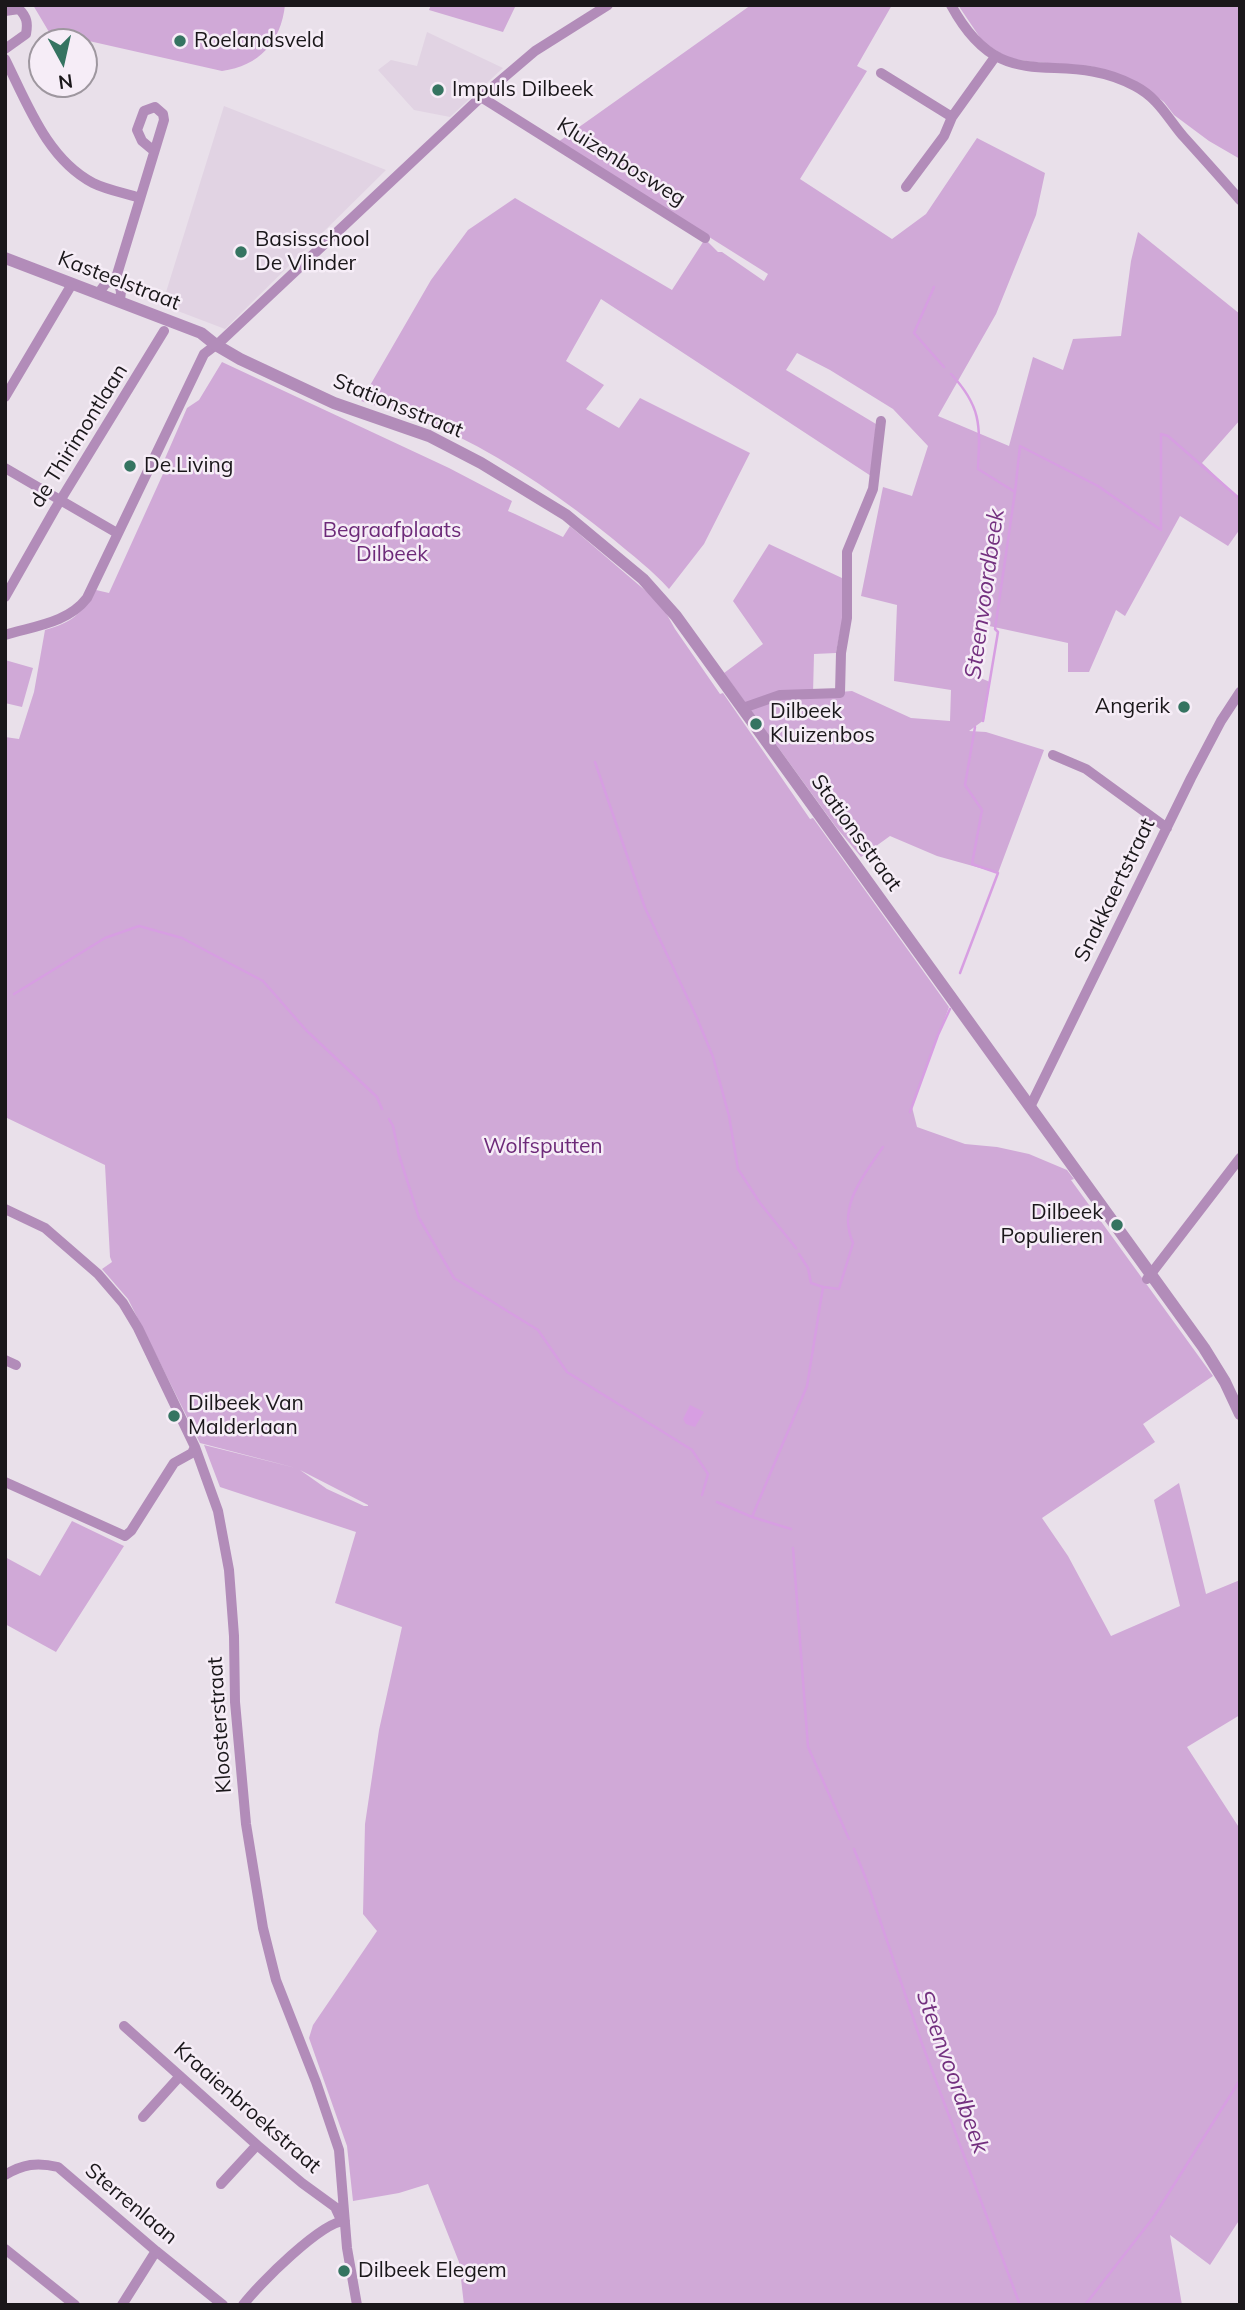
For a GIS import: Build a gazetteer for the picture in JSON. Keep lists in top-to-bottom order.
{
  "streets": {
    "street": [
      "Kluizenbosweg",
      "Kasteelstraat",
      "Stationsstraat",
      "de Thirimontlaan",
      "Snakkaertstraat",
      "Kloosterstraat",
      "Kraaienbroekstraat",
      "Sterrenlaan"
    ]
  },
  "crossings": [
    ["Kasteelstraat", "Stationsstraat"],
    ["Stationsstraat", "Snakkaertstraat"],
    ["Kloosterstraat", "Kraaienbroekstraat"]
  ],
  "water": ["Steenvoordbeek"],
  "parks": ["Begraafplaats Dilbeek", "Wolfsputten"],
  "places": [
    "Roelandsveld",
    "Impuls Dilbeek",
    "Basisschool De Vlinder",
    "De.Living",
    "Angerik",
    "Dilbeek Kluizenbos",
    "Dilbeek Populieren",
    "Dilbeek Van Malderlaan",
    "Dilbeek Elegem"
  ],
  "north": "bottom"
}
